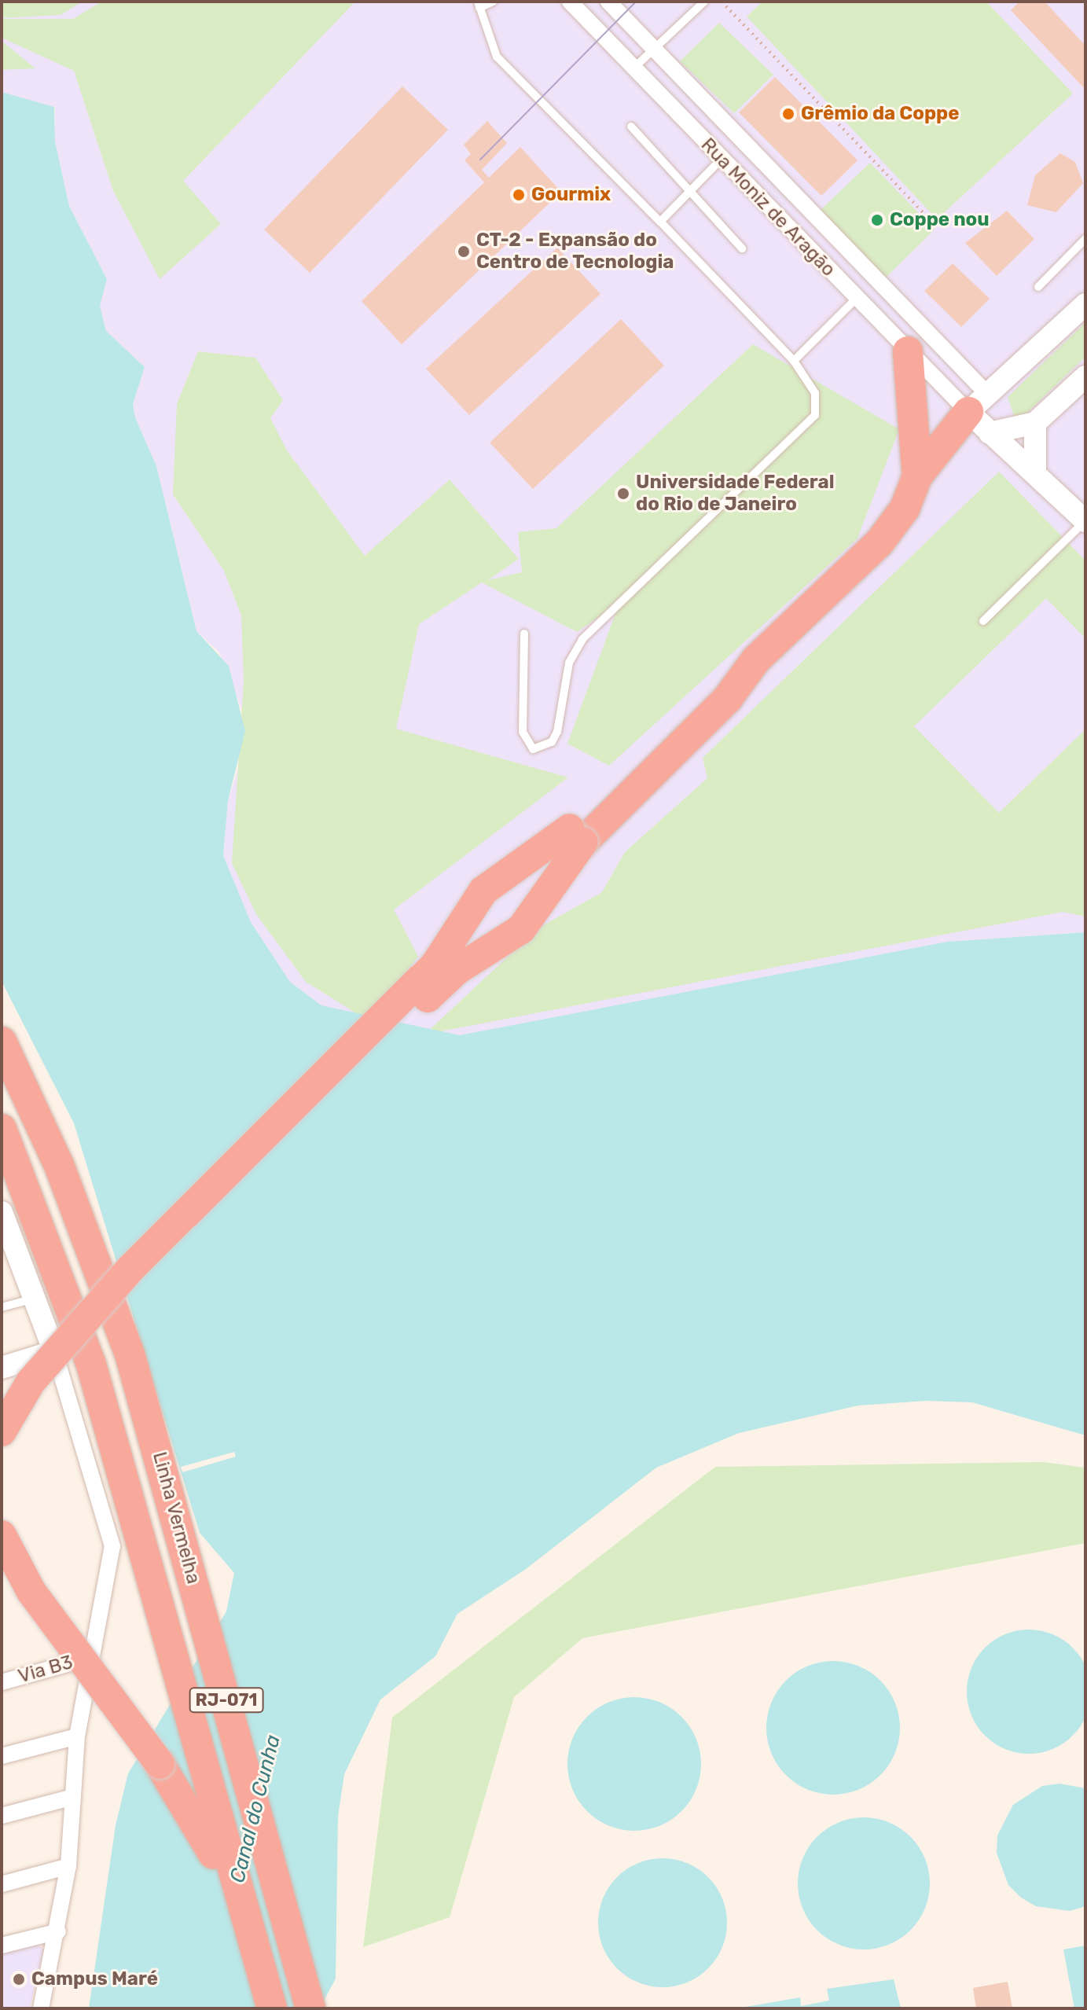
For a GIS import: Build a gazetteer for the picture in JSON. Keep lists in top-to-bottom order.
{
  "streets": {
    "highway": ["Linha Vermelha", "RJ-071"],
    "street": ["Rua Moniz de Aragão", "Via B3"]
  },
  "water": ["Canal do Cunha"],
  "places": [
    "Grêmio da Coppe",
    "Gourmix",
    "Coppe nou",
    "CT-2 - Expansão do Centro de Tecnologia",
    "Universidade Federal do Rio de Janeiro",
    "Campus Maré"
  ]
}
